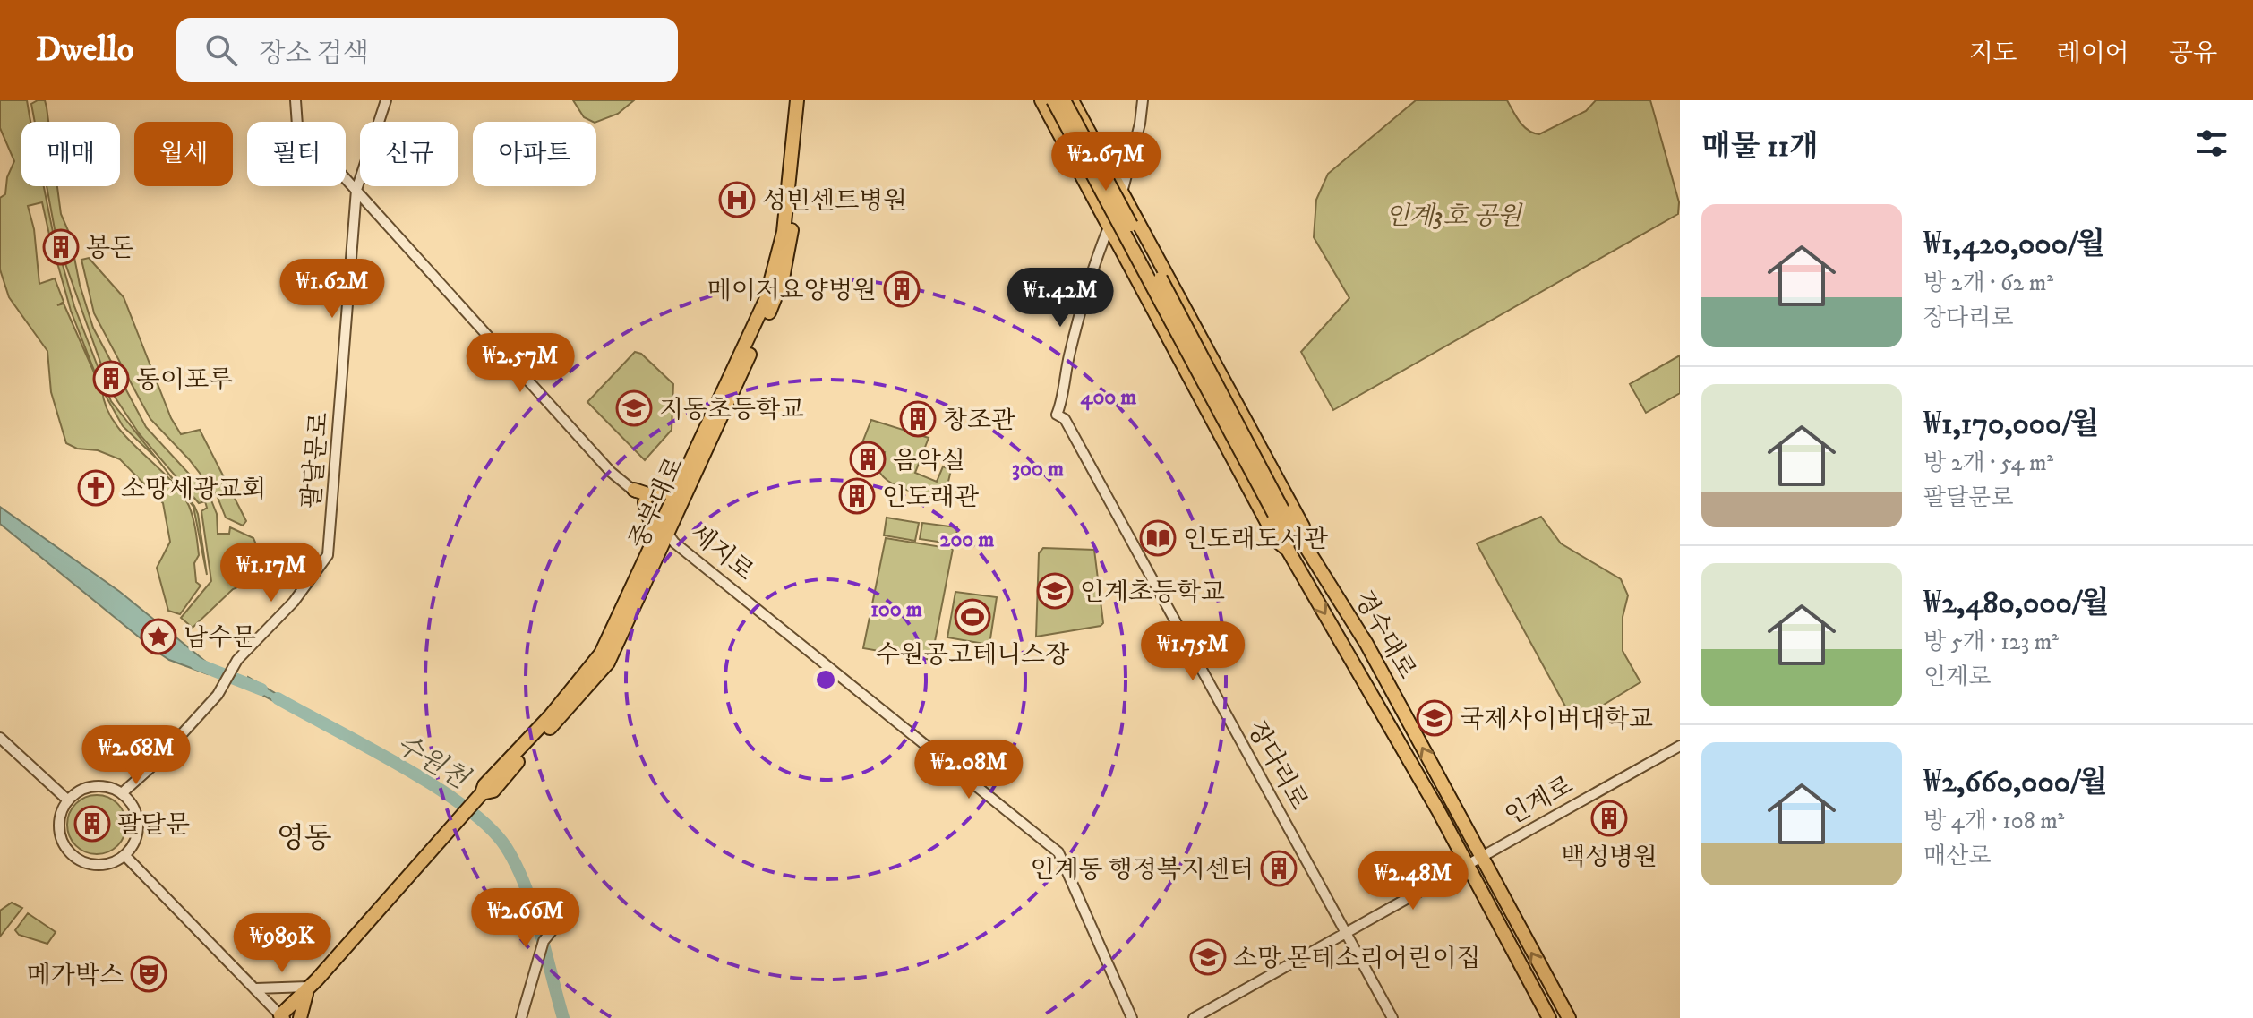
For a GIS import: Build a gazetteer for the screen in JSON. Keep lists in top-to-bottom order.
{
  "streets": {
    "main road": ["중부대로", "경수대로"],
    "street": [
      "팔달문로",
      "세지로",
      "장다리로",
      "인계로"
    ]
  },
  "crossings": [
    ["팔달문로", "세지로"],
    ["중부대로", "세지로"],
    ["경수대로", "장다리로"],
    ["경수대로", "인계로"],
    ["장다리로", "인계로"]
  ],
  "districts": ["영동"],
  "water": ["수원천"],
  "parks": ["인계3호 공원"],
  "places": {
    "hospital": ["성빈센트병원"],
    "building": [
      "봉돈",
      "메이저요양벙원",
      "동이포루",
      "창조관",
      "음악실",
      "인도래관",
      "백성병원",
      "팔달문",
      "인계동 행정복지센터"
    ],
    "school or university": [
      "지동초등학교",
      "인계초등학교",
      "국제사이버대학교",
      "소망 몬테소리어린이집"
    ],
    "church": ["소망세광교회"],
    "library": ["인도래도서관"],
    "sports": ["수원공고테니스장"],
    "place": ["남수문"],
    "theatre": ["메가박스"]
  },
  "page": {
    "header": "Dwello",
    "search": "장소 검색",
    "nav": ["지도", "레이어", "공유"],
    "heading": "매물 11개",
    "chip": [
      "매매",
      "월세",
      "필터",
      "신규",
      "아파트"
    ],
    "price": [
      "₩2.67M",
      "₩1.62M",
      "₩1.42M",
      "₩2.57M",
      "₩1.17M",
      "₩1.75M",
      "₩2.68M",
      "₩2.08M",
      "₩2.48M",
      "₩2.66M",
      "₩989K"
    ],
    "list": [
      {
        "name": "₩1,420,000/월",
        "note": "방 2개 · 62 m² · 장다리로"
      },
      {
        "name": "₩1,170,000/월",
        "note": "방 2개 · 54 m² · 팔달문로"
      },
      {
        "name": "₩2,480,000/월",
        "note": "방 5개 · 123 m² · 인계로"
      },
      {
        "name": "₩2,660,000/월",
        "note": "방 4개 · 108 m² · 매산로"
      }
    ]
  },
  "rings": [
    "400 m",
    "300 m",
    "200 m",
    "100 m"
  ]
}
